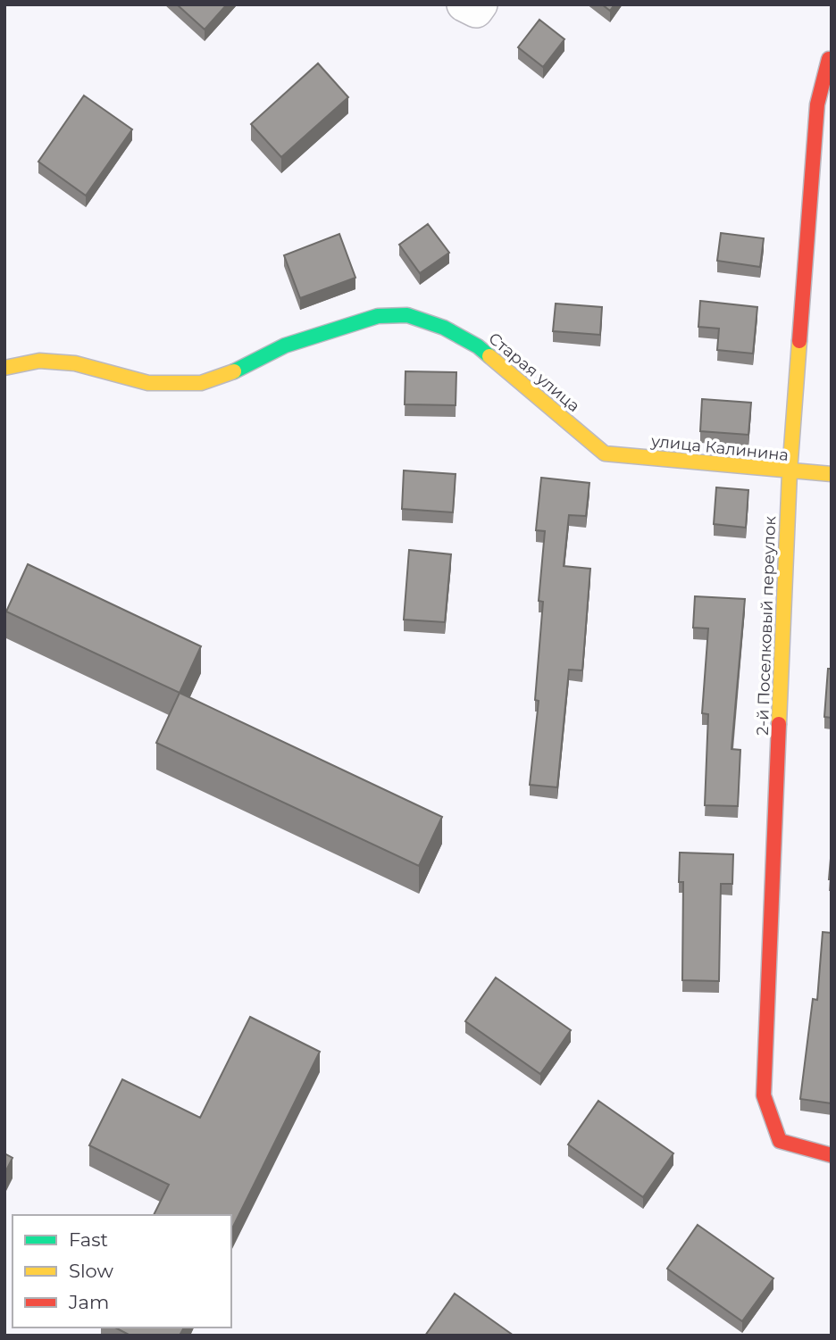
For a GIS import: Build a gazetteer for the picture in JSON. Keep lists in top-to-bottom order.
{
  "streets": {
    "street": ["Старая улица", "улица Калинина", "2-й Поселковый переулок"]
  },
  "crossings": [
    ["Старая улица", "улица Калинина"],
    ["улица Калинина", "2-й Поселковый переулок"]
  ],
  "legend": ["Fast", "Slow", "Jam"]
}
